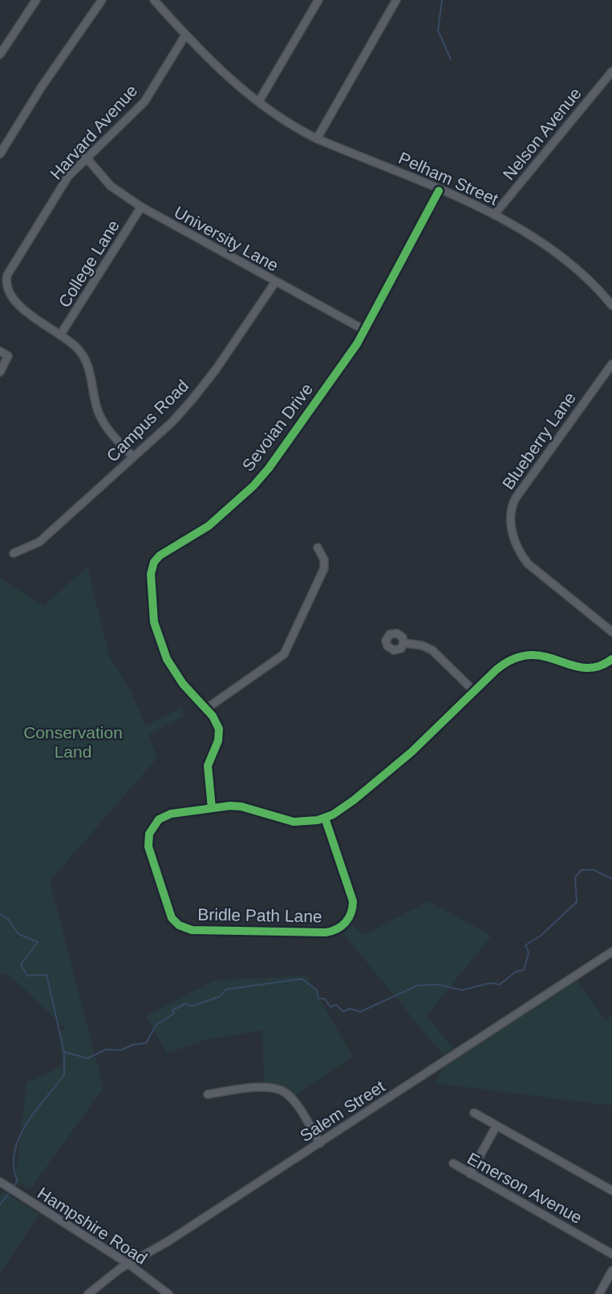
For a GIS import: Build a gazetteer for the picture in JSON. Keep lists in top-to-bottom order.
{
  "streets": {
    "street": [
      "Harvard Avenue",
      "Nelson Avenue",
      "Pelham Street",
      "University Lane",
      "College Lane",
      "Campus Road",
      "Sevoian Drive",
      "Blueberry Lane",
      "Bridle Path Lane",
      "Salem Street",
      "Emerson Avenue",
      "Hampshire Road"
    ]
  },
  "crossings": [
    ["Harvard Avenue", "Pelham Street"],
    ["Harvard Avenue", "University Lane"],
    ["Harvard Avenue", "College Lane"],
    ["Harvard Avenue", "Campus Road"],
    ["Nelson Avenue", "Pelham Street"],
    ["Pelham Street", "Sevoian Drive"],
    ["University Lane", "College Lane"],
    ["University Lane", "Campus Road"],
    ["University Lane", "Sevoian Drive"],
    ["Sevoian Drive", "Bridle Path Lane"],
    ["Salem Street", "Hampshire Road"]
  ],
  "parks": ["Conservation Land"]
}
